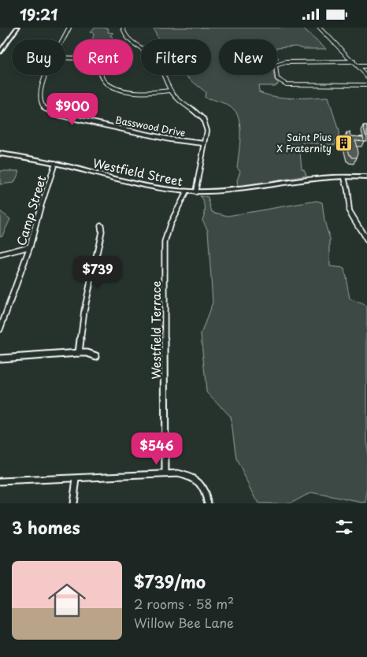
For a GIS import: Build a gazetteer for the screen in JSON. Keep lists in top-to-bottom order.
{
  "streets": {
    "main road": ["Westfield Street"],
    "street": ["Basswood Drive", "Camp Street", "Westfield Terrace"]
  },
  "crossings": [
    ["Westfield Street", "Camp Street"],
    ["Westfield Street", "Westfield Terrace"]
  ],
  "places": {
    "building": ["Saint Pius X Fraternity"]
  },
  "page": {
    "status": "19:21",
    "chip": [
      "Buy",
      "Rent",
      "Filters",
      "New"
    ],
    "price": ["$900", "$739", "$546"],
    "heading": "3 homes",
    "list": [
      {
        "name": "$739/mo",
        "note": "2 rooms · 58 m² · Willow Bee Lane"
      }
    ]
  }
}
